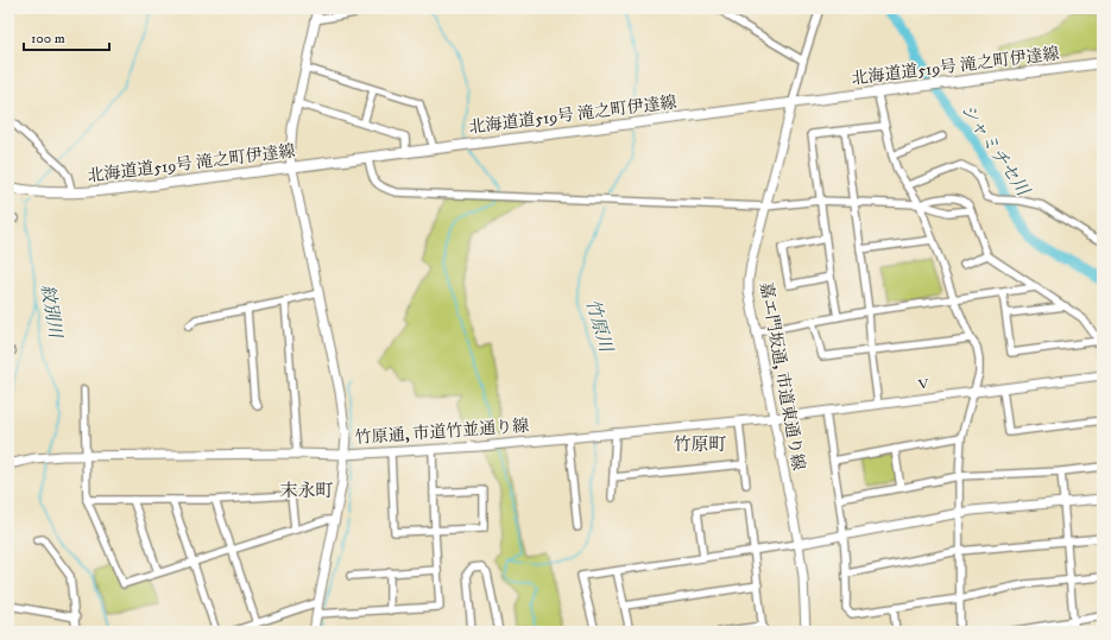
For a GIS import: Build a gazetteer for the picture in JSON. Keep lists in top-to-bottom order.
{
  "streets": {
    "main road": ["北海道道519号 滝之町伊達線"],
    "street": ["嘉エ門坂通, 市道東通り線", "ｖ", "竹原通, 市道竹並通り線"]
  },
  "crossings": [
    ["北海道道519号 滝之町伊達線", "嘉エ門坂通, 市道東通り線"],
    ["嘉エ門坂通, 市道東通り線", "竹原通, 市道竹並通り線"],
    ["ｖ", "竹原通, 市道竹並通り線"]
  ],
  "districts": ["竹原町", "末永町"],
  "water": ["シャミチセ川", "紋別川", "竹原川"],
  "scale_bar": "100 m"
}
